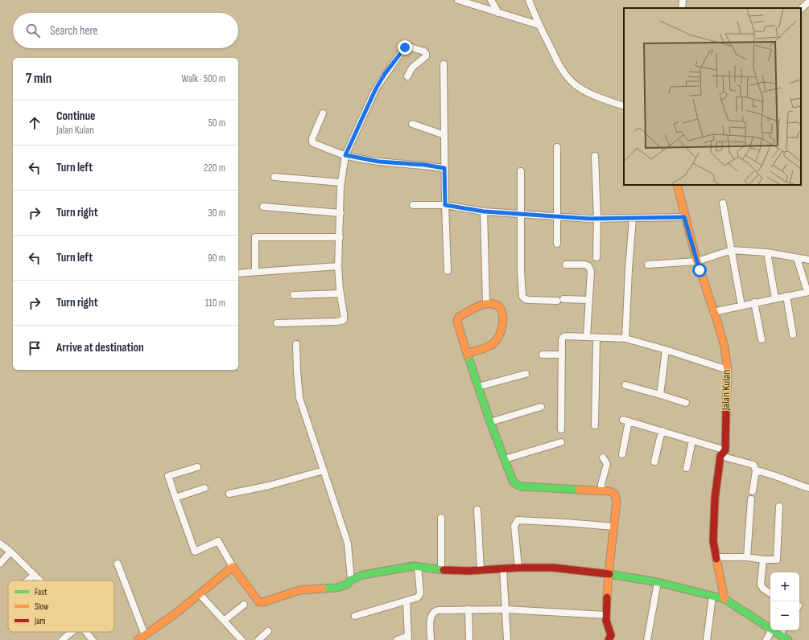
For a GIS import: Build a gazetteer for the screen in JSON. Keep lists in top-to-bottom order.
{
  "streets": {
    "street": ["Jalan Kulan"]
  },
  "legend": ["Fast", "Slow", "Jam"],
  "page": {
    "search": "Search here",
    "heading": ["7 min", "Walk · 500 m"],
    "list": [
      ["Continue", "Jalan Kulan", "50 m"],
      ["Turn left", "220 m"],
      ["Turn right", "30 m"],
      ["Turn left", "90 m"],
      ["Turn right", "110 m"],
      "Arrive at destination"
    ],
    "map_buttons": ["+", "−"]
  }
}
